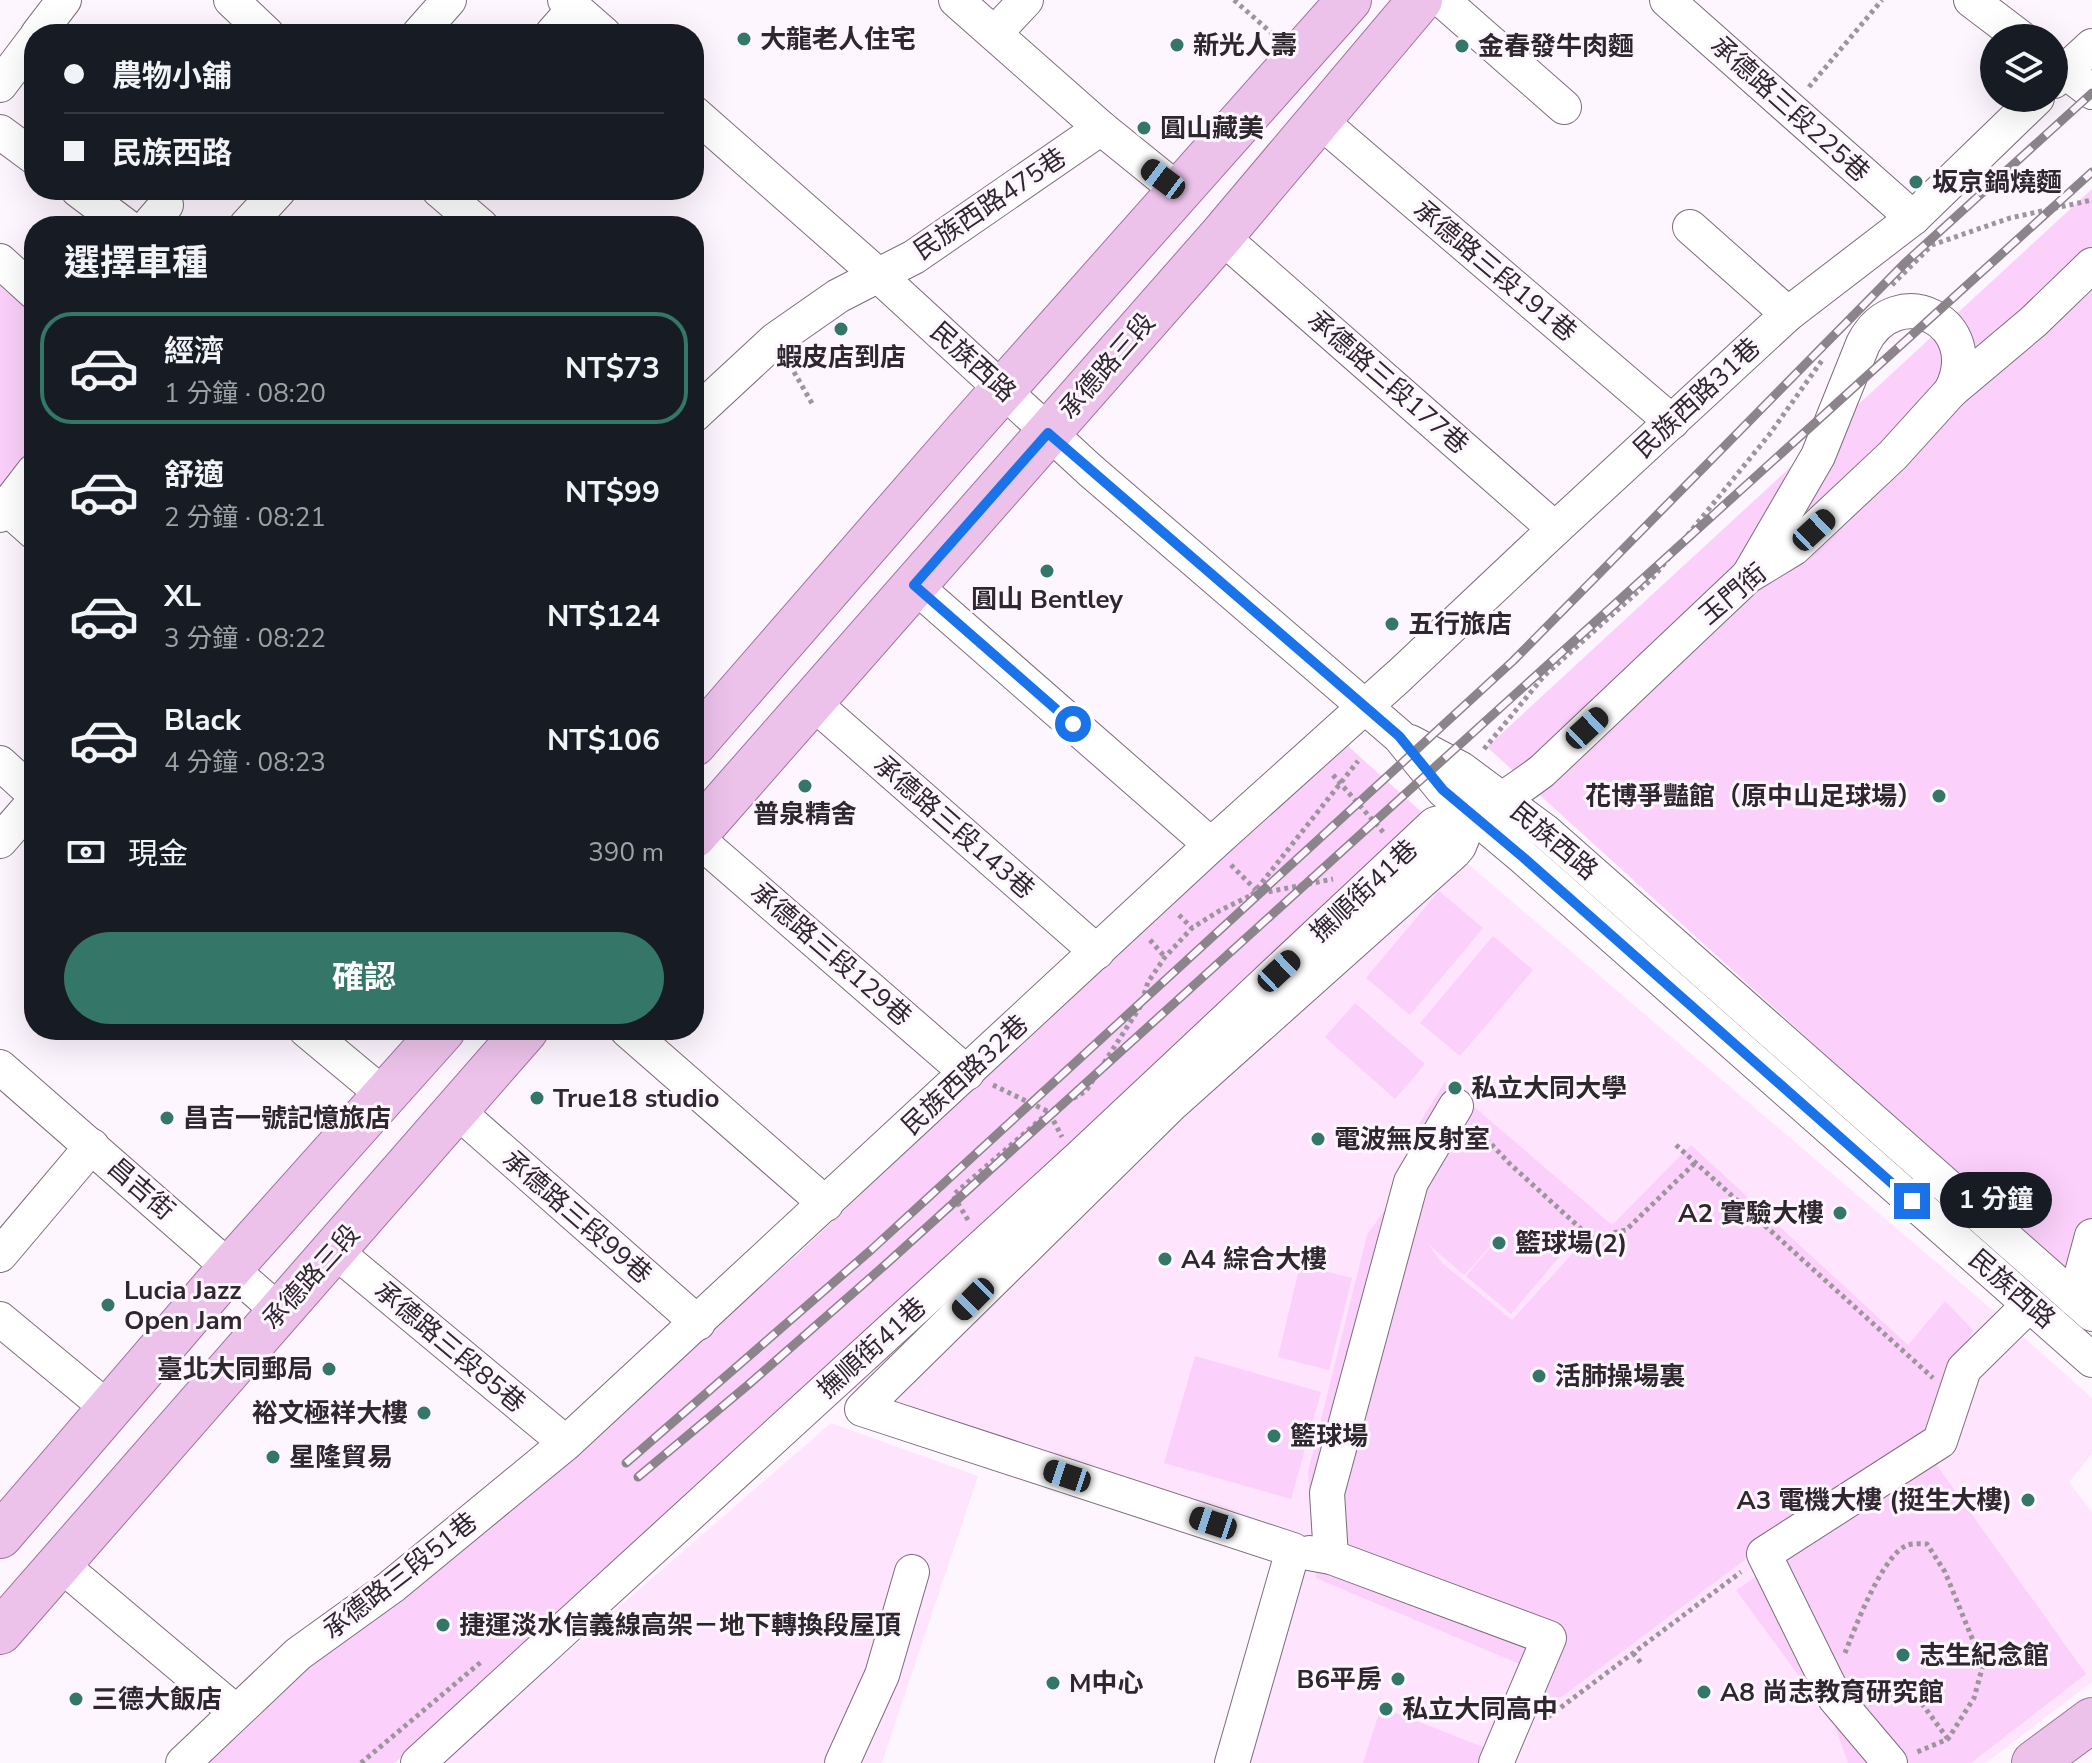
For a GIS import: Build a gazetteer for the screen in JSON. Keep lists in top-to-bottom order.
{
  "streets": {
    "main road": ["承德路三段"],
    "street": [
      "承德路三段225巷",
      "民族西路475巷",
      "承德路三段191巷",
      "民族西路",
      "承德路三段177巷",
      "民族西路31巷",
      "玉門街",
      "承德路三段143巷",
      "撫順街41巷",
      "承德路三段129巷",
      "民族西路32巷",
      "昌吉街",
      "承德路三段99巷",
      "承德路三段85巷",
      "承德路三段51巷"
    ]
  },
  "crossings": [
    ["承德路三段225巷", "民族西路31巷"],
    ["民族西路475巷", "民族西路"],
    ["承德路三段191巷", "承德路三段"],
    ["承德路三段191巷", "民族西路31巷"],
    ["民族西路", "承德路三段"],
    ["民族西路", "民族西路31巷"],
    ["民族西路", "玉門街"],
    ["民族西路", "撫順街41巷"],
    ["民族西路", "民族西路32巷"],
    ["承德路三段", "承德路三段177巷"],
    ["承德路三段", "承德路三段143巷"],
    ["承德路三段", "昌吉街"],
    ["承德路三段", "承德路三段99巷"],
    ["承德路三段", "承德路三段85巷"],
    ["承德路三段177巷", "民族西路31巷"],
    ["民族西路31巷", "民族西路32巷"],
    ["玉門街", "撫順街41巷"],
    ["承德路三段143巷", "民族西路32巷"],
    ["承德路三段129巷", "民族西路32巷"],
    ["民族西路32巷", "承德路三段99巷"],
    ["民族西路32巷", "承德路三段85巷"],
    ["民族西路32巷", "承德路三段51巷"],
    ["承德路三段85巷", "承德路三段51巷"]
  ],
  "places": [
    "大龍老人住宅",
    "新光人壽",
    "金春發牛肉麵",
    "圓山藏美",
    "坂京鍋燒麵",
    "蝦皮店到店",
    "圓山 Bentley",
    "五行旅店",
    "普泉精舍",
    "花博爭豔館（原中山足球場）",
    "私立大同大學",
    "True18 studio",
    "昌吉一號記憶旅店",
    "電波無反射室",
    "A2 實驗大樓",
    "籃球場(2)",
    "A4 綜合大樓",
    "Lucia Jazz Open Jam",
    "臺北大同郵局",
    "活肺操場裏",
    "裕文極祥大樓",
    "籃球場",
    "星隆貿易",
    "A3 電機大樓 (挺生大樓)",
    "捷運淡水信義線高架－地下轉換段屋頂",
    "志生紀念館",
    "B6平房",
    "M中心",
    "A8 尚志教育研究館",
    "三德大飯店",
    "私立大同高中"
  ],
  "page": {
    "banner": ["農物小舖", "民族西路"],
    "heading": "選擇車種",
    "list": [
      {
        "name": "經濟",
        "note": "1 分鐘 · 08:20",
        "value": "NT$73"
      },
      {
        "name": "舒適",
        "note": "2 分鐘 · 08:21",
        "value": "NT$99"
      },
      {
        "name": "XL",
        "note": "3 分鐘 · 08:22",
        "value": "NT$124"
      },
      {
        "name": "Black",
        "note": "4 分鐘 · 08:23",
        "value": "NT$106"
      }
    ],
    "pay": ["現金", "390 m"],
    "buttons": "確認",
    "bubble": "1 分鐘"
  }
}
